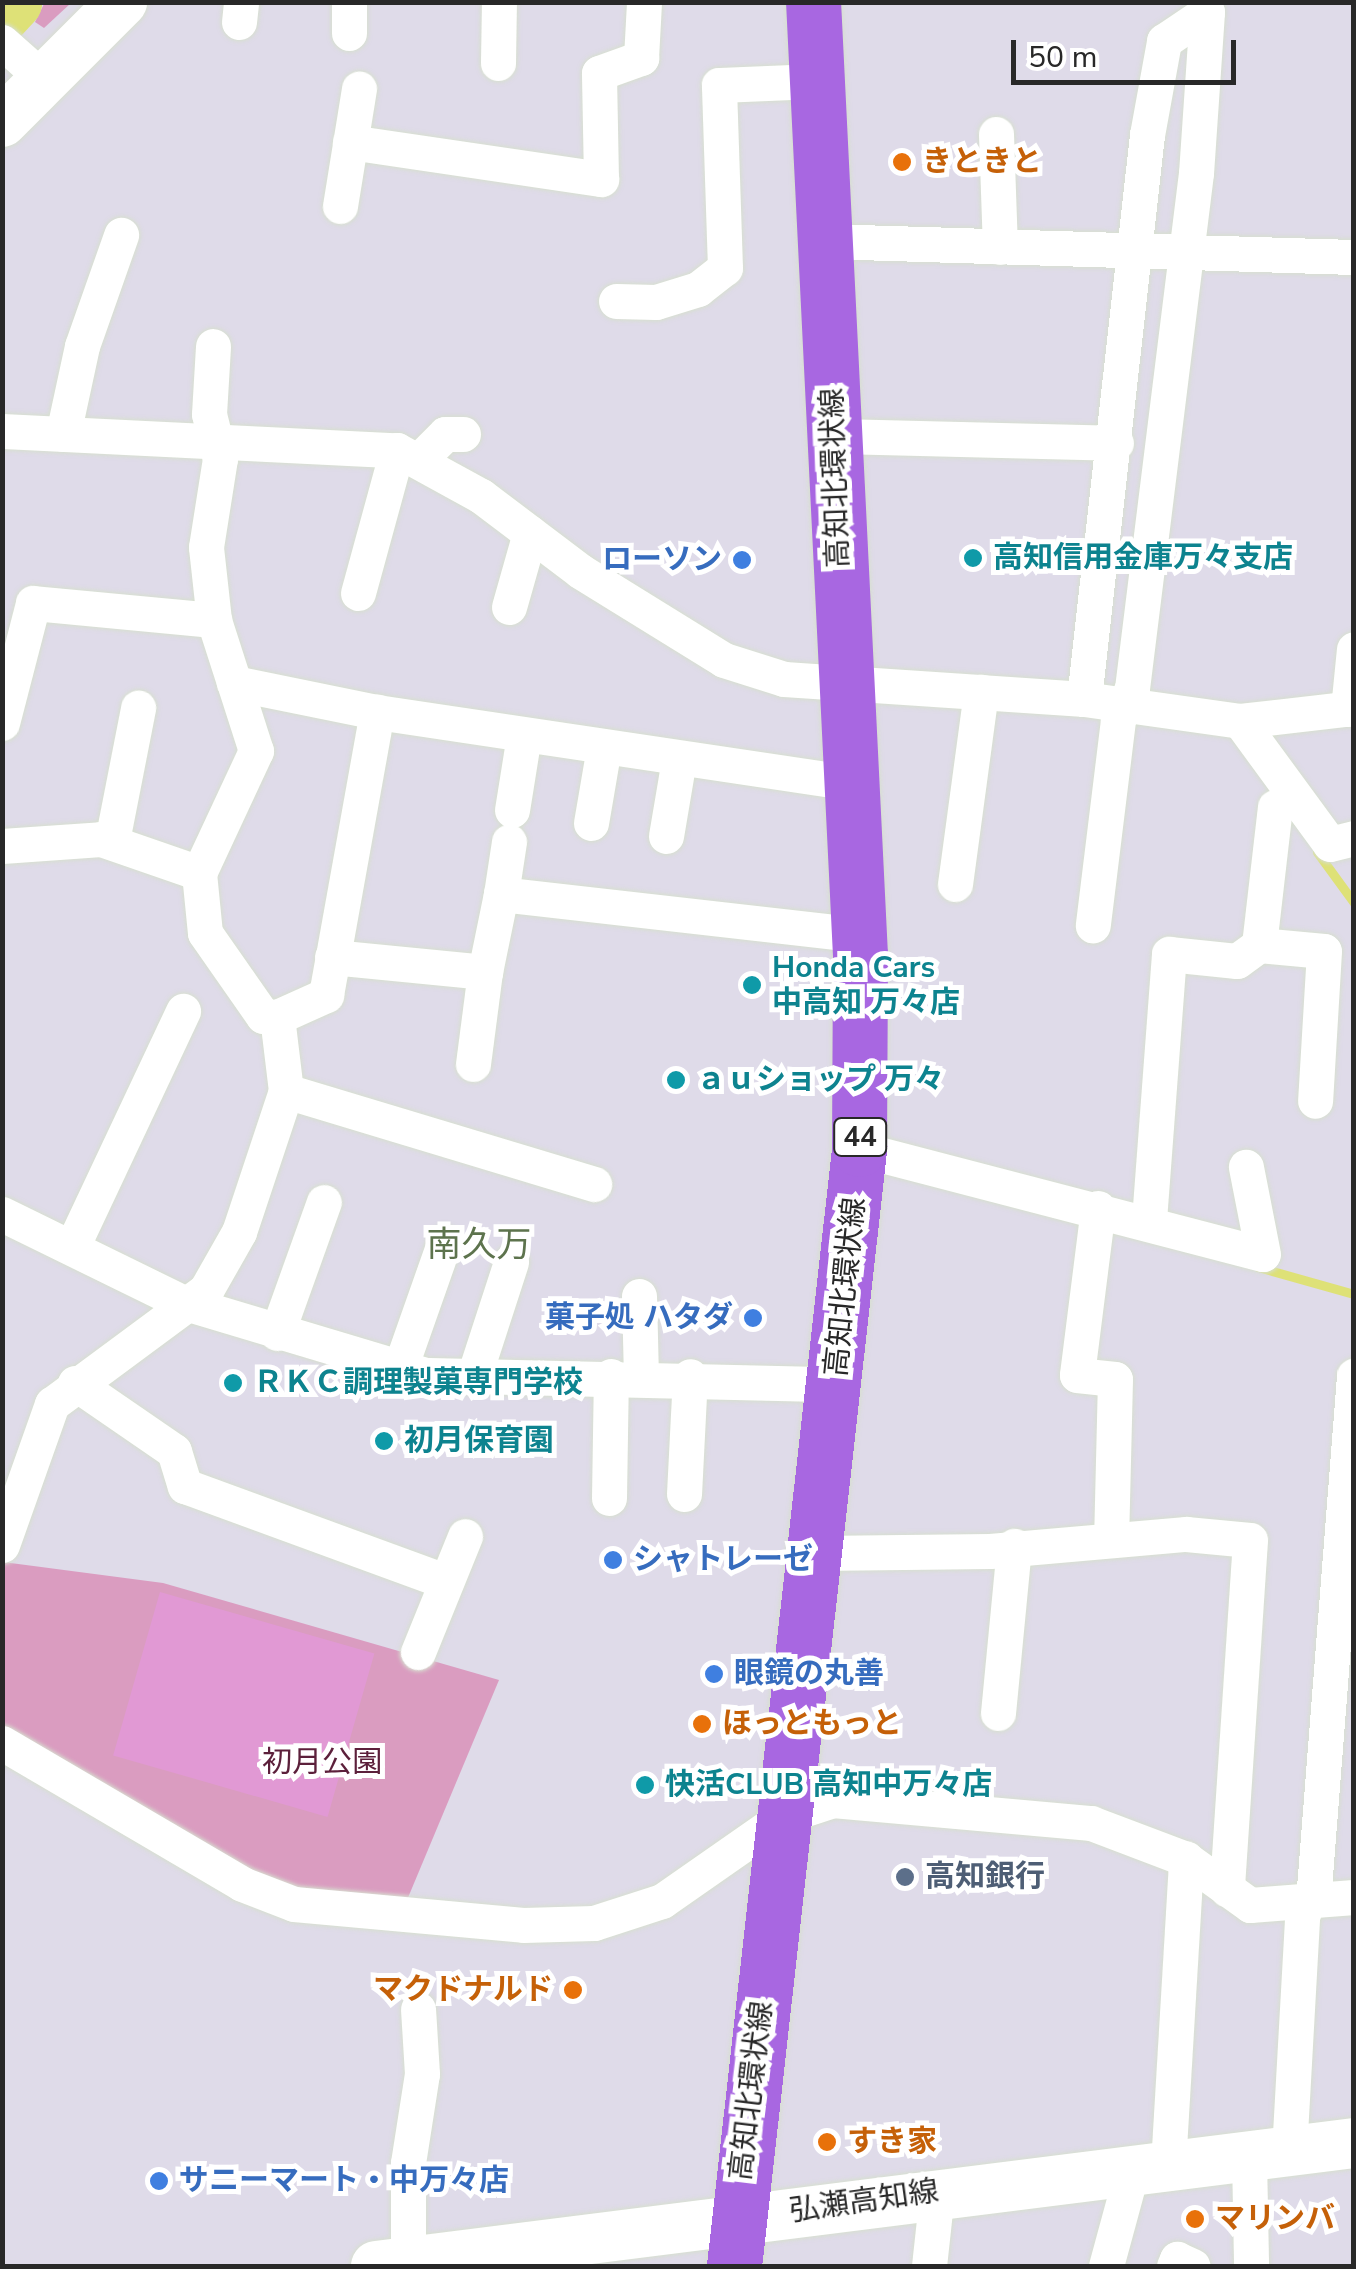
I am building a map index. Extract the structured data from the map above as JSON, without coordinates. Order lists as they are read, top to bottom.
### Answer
{
  "streets": {
    "main road": ["高知北環状線", "44", "弘瀬高知線"]
  },
  "crossings": [
    ["高知北環状線", "弘瀬高知線"]
  ],
  "districts": ["南久万"],
  "parks": ["初月公園"],
  "places": [
    "きときと",
    "高知信用金庫万々支店",
    "ローソン",
    "Honda Cars 中高知 万々店",
    "ａｕショップ 万々",
    "菓子処 ハタダ",
    "ＲＫＣ調理製菓専門学校",
    "初月保育園",
    "シャトレーゼ",
    "眼鏡の丸善",
    "ほっともっと",
    "快活CLUB 高知中万々店",
    "高知銀行",
    "マクドナルド",
    "すき家",
    "サニーマート・中万々店",
    "マリンバ"
  ],
  "scale_bar": "50 m"
}
